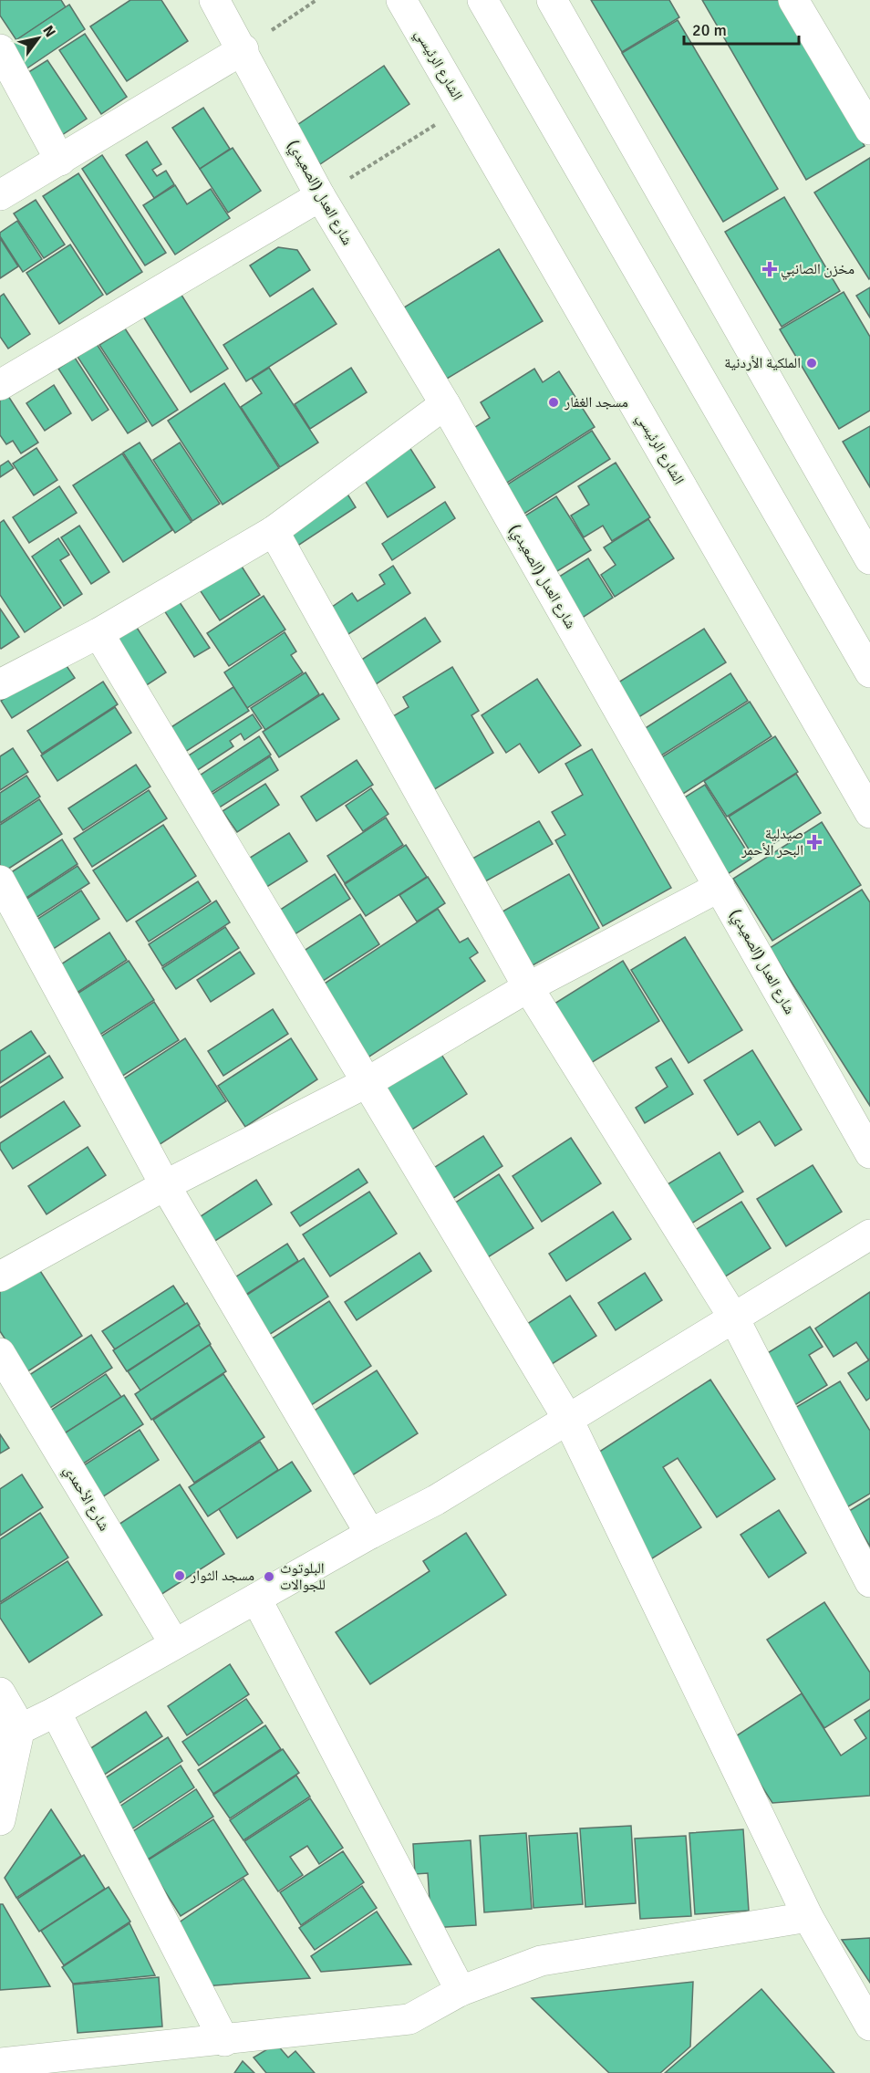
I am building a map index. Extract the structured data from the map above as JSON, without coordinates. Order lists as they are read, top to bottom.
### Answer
{
  "streets": {
    "street": ["الشارع الرئيسي", "شارع العدل (الصعيدي)", "شارع الأحمدي"]
  },
  "places": {
    "health": ["مخزن الصانبي", "صيدلية البحر الأحمر"],
    "other": [
      "الملكية الأردنية",
      "مسجد الغفار",
      "مسجد الثوار",
      "البلوتوث للجوالات"
    ]
  },
  "scale_bar": "20 m",
  "north": "top right"
}
